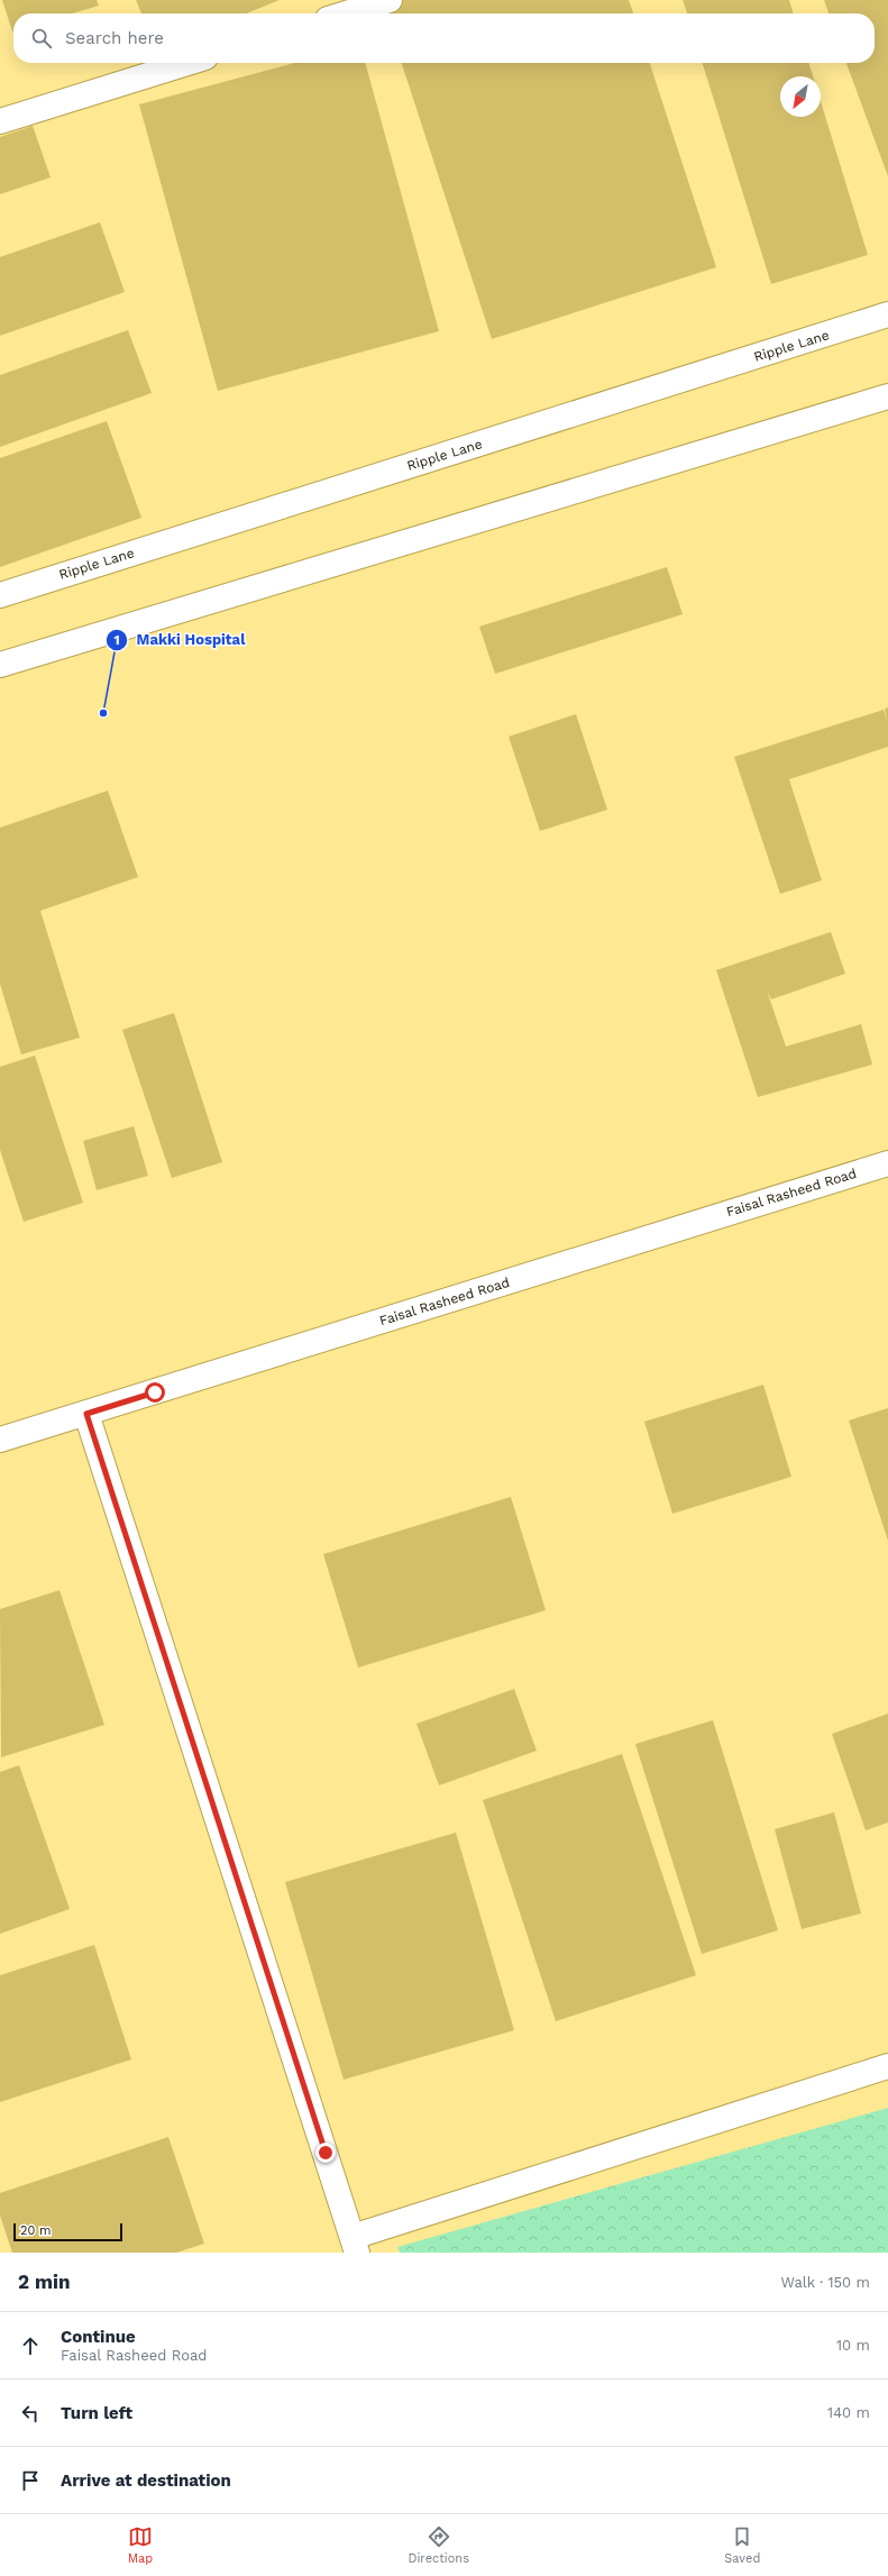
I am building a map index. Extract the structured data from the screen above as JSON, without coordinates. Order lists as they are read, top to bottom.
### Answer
{
  "streets": {
    "street": ["Ripple Lane", "Faisal Rasheed Road"]
  },
  "places": ["Makki Hospital"],
  "scale_bar": "20 m",
  "north": "bottom left",
  "page": {
    "search": "Search here",
    "scale": "20 m",
    "heading": ["2 min", "Walk · 150 m"],
    "list": [
      ["Continue", "Faisal Rasheed Road", "10 m"],
      ["Turn left", "140 m"],
      "Arrive at destination"
    ],
    "nav": ["Map", "Directions", "Saved"]
  }
}
